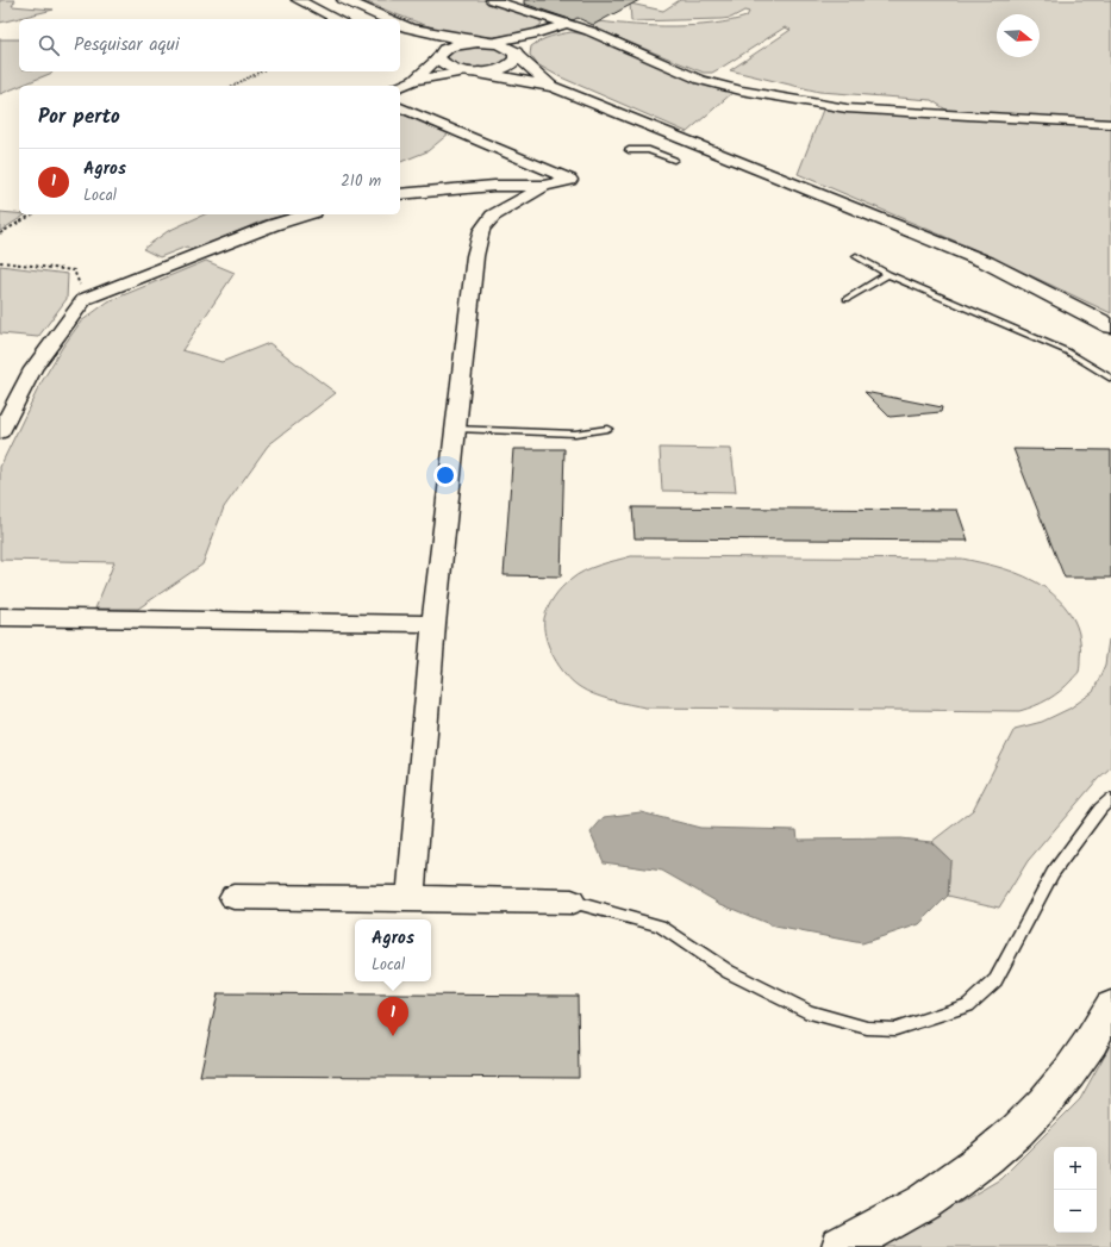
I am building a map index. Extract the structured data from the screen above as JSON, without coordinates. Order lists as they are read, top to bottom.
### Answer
{
  "north": "right",
  "page": {
    "search": "Pesquisar aqui",
    "heading": "Por perto",
    "list": [
      {
        "mark": "1",
        "name": "Agros",
        "note": "Local",
        "value": "210 m"
      }
    ],
    "popup": ["Agros", "Local"],
    "pins": "1",
    "map_buttons": ["+", "−"]
  }
}
